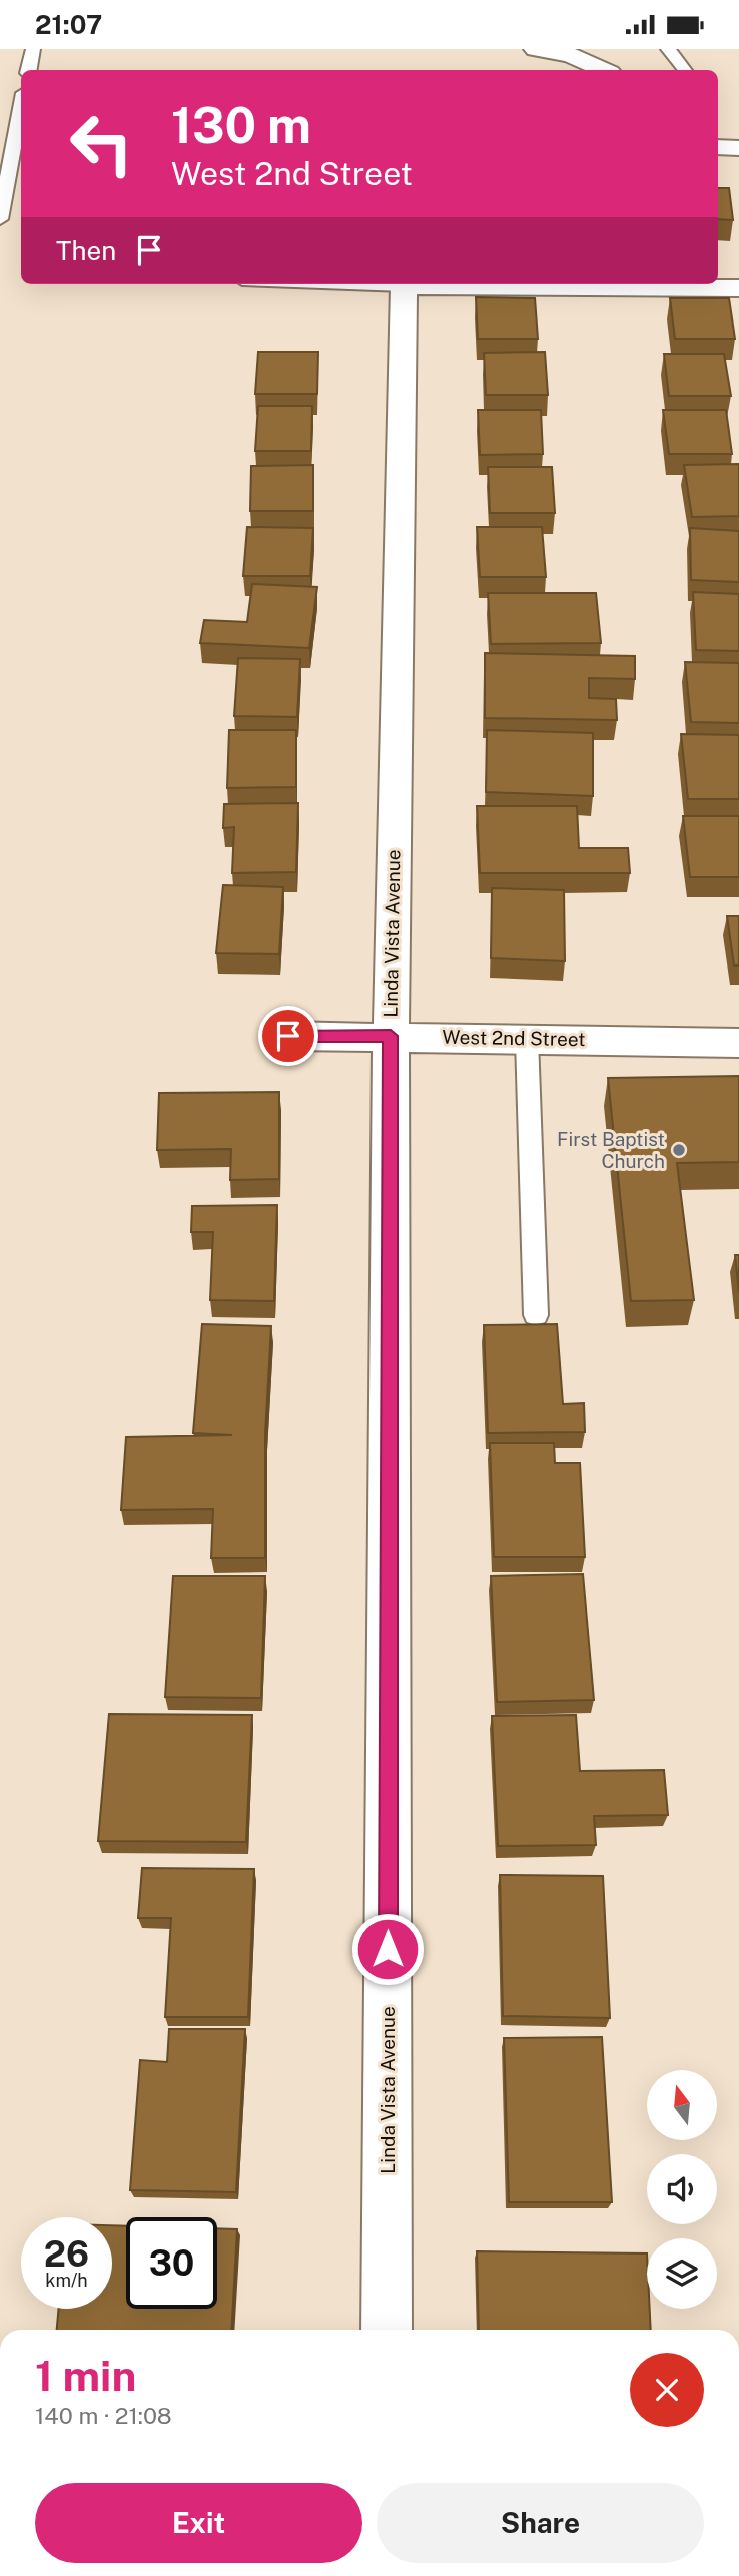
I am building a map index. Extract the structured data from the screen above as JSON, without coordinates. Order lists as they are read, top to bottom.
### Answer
{
  "streets": {
    "street": ["Linda Vista Avenue", "West 2nd Street"]
  },
  "crossings": [
    ["Linda Vista Avenue", "West 2nd Street"]
  ],
  "places": ["First Baptist Church"],
  "north": "top",
  "page": {
    "status": "21:07",
    "turn": ["130 m", "West 2nd Street"],
    "then": "Then",
    "speed": "26 km/h",
    "limit": "30",
    "heading": ["1 min", "140 m · 21:08"],
    "buttons": ["Exit", "Share"]
  }
}
